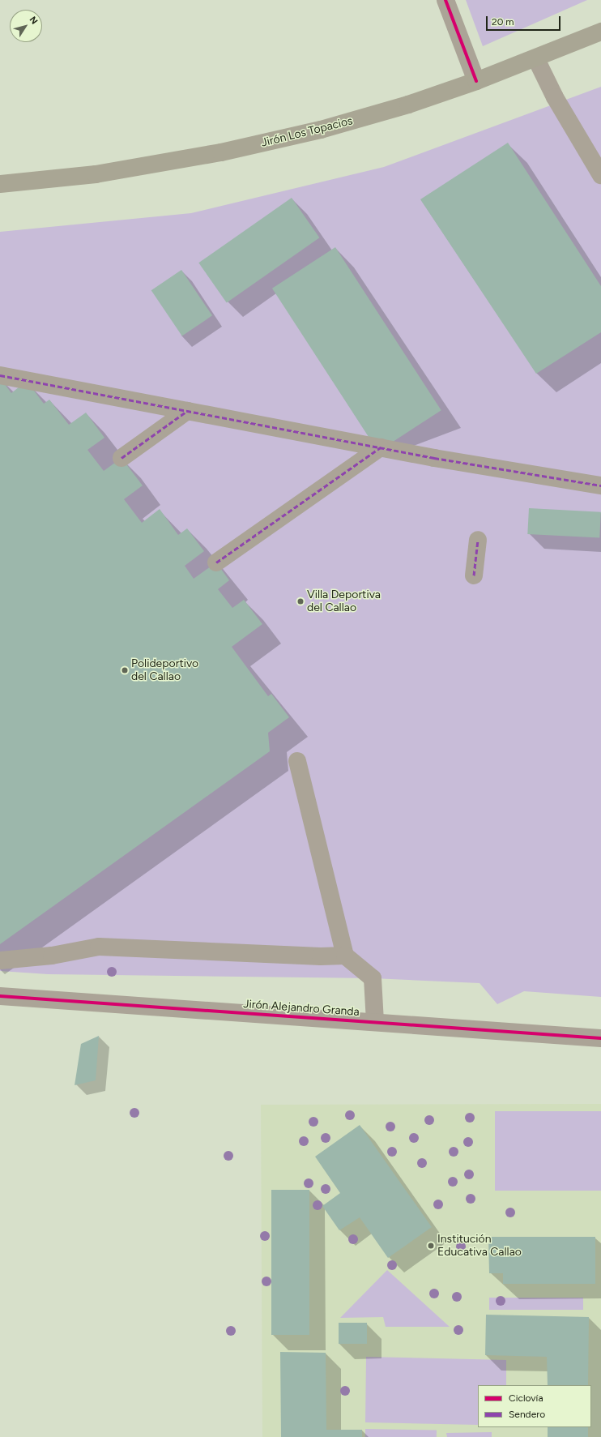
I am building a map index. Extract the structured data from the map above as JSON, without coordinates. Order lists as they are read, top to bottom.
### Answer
{
  "streets": {
    "main road": ["Jirón Los Topacios"],
    "street": ["Jirón Alejandro Granda"]
  },
  "places": ["Villa Deportiva del Callao", "Polideportivo del Callao", "Institución Educativa Callao"],
  "legend": ["Ciclovía", "Sendero"],
  "scale_bar": "20 m",
  "north": "top right"
}
